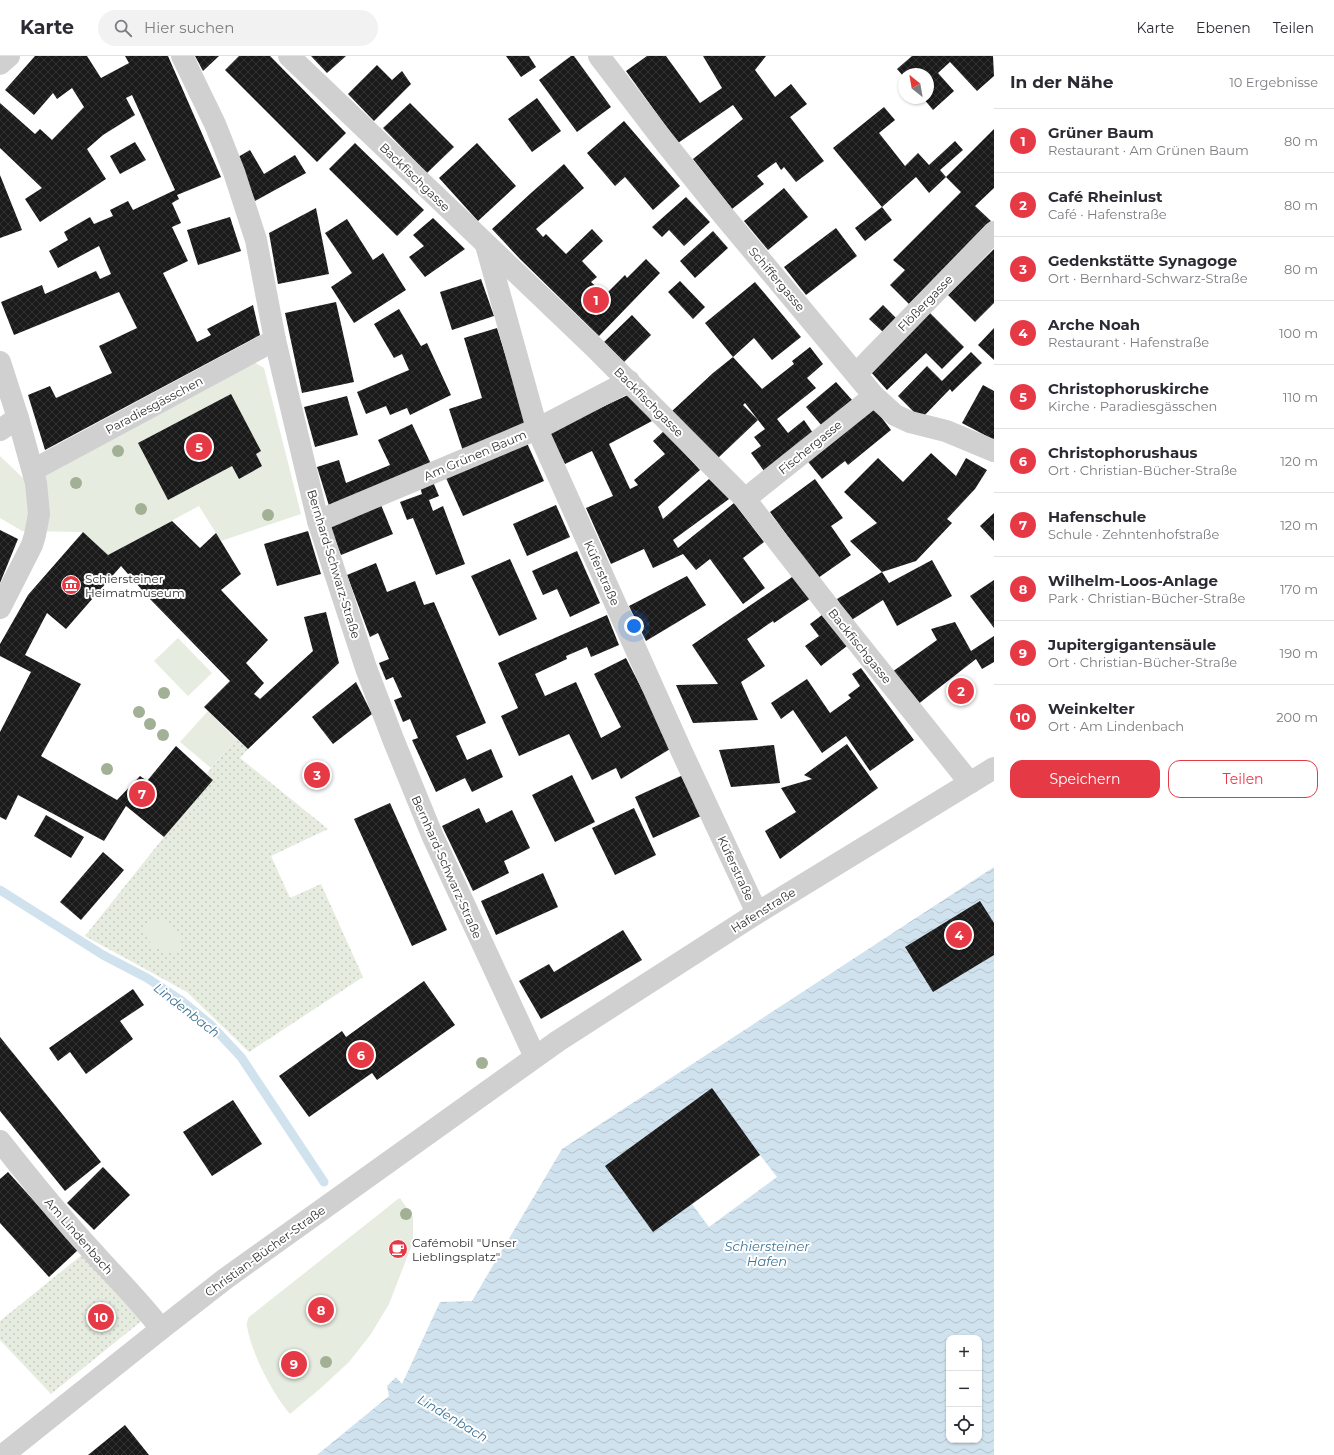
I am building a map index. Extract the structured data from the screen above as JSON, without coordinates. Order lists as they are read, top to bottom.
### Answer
{
  "streets": {
    "street": [
      "Backfischgasse",
      "Schiffergasse",
      "Flößergasse",
      "Paradiesgässchen",
      "Fischergasse",
      "Am Grünen Baum",
      "Bernhard-Schwarz-Straße",
      "Küferstraße",
      "Hafenstraße",
      "Am Lindenbach",
      "Christian-Bücher-Straße"
    ]
  },
  "crossings": [
    ["Backfischgasse", "Fischergasse"],
    ["Backfischgasse", "Am Grünen Baum"],
    ["Backfischgasse", "Küferstraße"],
    ["Backfischgasse", "Hafenstraße"],
    ["Schiffergasse", "Flößergasse"],
    ["Schiffergasse", "Fischergasse"],
    ["Paradiesgässchen", "Bernhard-Schwarz-Straße"],
    ["Am Grünen Baum", "Bernhard-Schwarz-Straße"],
    ["Am Grünen Baum", "Küferstraße"],
    ["Bernhard-Schwarz-Straße", "Hafenstraße"],
    ["Bernhard-Schwarz-Straße", "Christian-Bücher-Straße"],
    ["Küferstraße", "Hafenstraße"],
    ["Hafenstraße", "Christian-Bücher-Straße"],
    ["Am Lindenbach", "Christian-Bücher-Straße"]
  ],
  "water": ["Lindenbach", "Schiersteiner Hafen"],
  "places": {
    "museum": ["Schiersteiner Heimatmuseum"],
    "cafe": ["Cafémobil \"Unser Lieblingsplatz\""]
  },
  "north": "top left",
  "page": {
    "header": "Karte",
    "search": "Hier suchen",
    "nav": ["Karte", "Ebenen", "Teilen"],
    "heading": ["In der Nähe", "10 Ergebnisse"],
    "list": [
      {
        "mark": "1",
        "name": "Grüner Baum",
        "note": "Restaurant · Am Grünen Baum",
        "value": "80 m"
      },
      {
        "mark": "2",
        "name": "Café Rheinlust",
        "note": "Café · Hafenstraße",
        "value": "80 m"
      },
      {
        "mark": "3",
        "name": "Gedenkstätte Synagoge",
        "note": "Ort · Bernhard-Schwarz-Straße",
        "value": "80 m"
      },
      {
        "mark": "4",
        "name": "Arche Noah",
        "note": "Restaurant · Hafenstraße",
        "value": "100 m"
      },
      {
        "mark": "5",
        "name": "Christophoruskirche",
        "note": "Kirche · Paradiesgässchen",
        "value": "110 m"
      },
      {
        "mark": "6",
        "name": "Christophorushaus",
        "note": "Ort · Christian-Bücher-Straße",
        "value": "120 m"
      },
      {
        "mark": "7",
        "name": "Hafenschule",
        "note": "Schule · Zehntenhofstraße",
        "value": "120 m"
      },
      {
        "mark": "8",
        "name": "Wilhelm-Loos-Anlage",
        "note": "Park · Christian-Bücher-Straße",
        "value": "170 m"
      },
      {
        "mark": "9",
        "name": "Jupitergigantensäule",
        "note": "Ort · Christian-Bücher-Straße",
        "value": "190 m"
      },
      {
        "mark": "10",
        "name": "Weinkelter",
        "note": "Ort · Am Lindenbach",
        "value": "200 m"
      }
    ],
    "pins": [
      "1",
      "5",
      "2",
      "3",
      "7",
      "4",
      "6",
      "8",
      "10",
      "9"
    ],
    "buttons": ["Speichern", "Teilen"],
    "map_buttons": ["+", "−"]
  }
}
